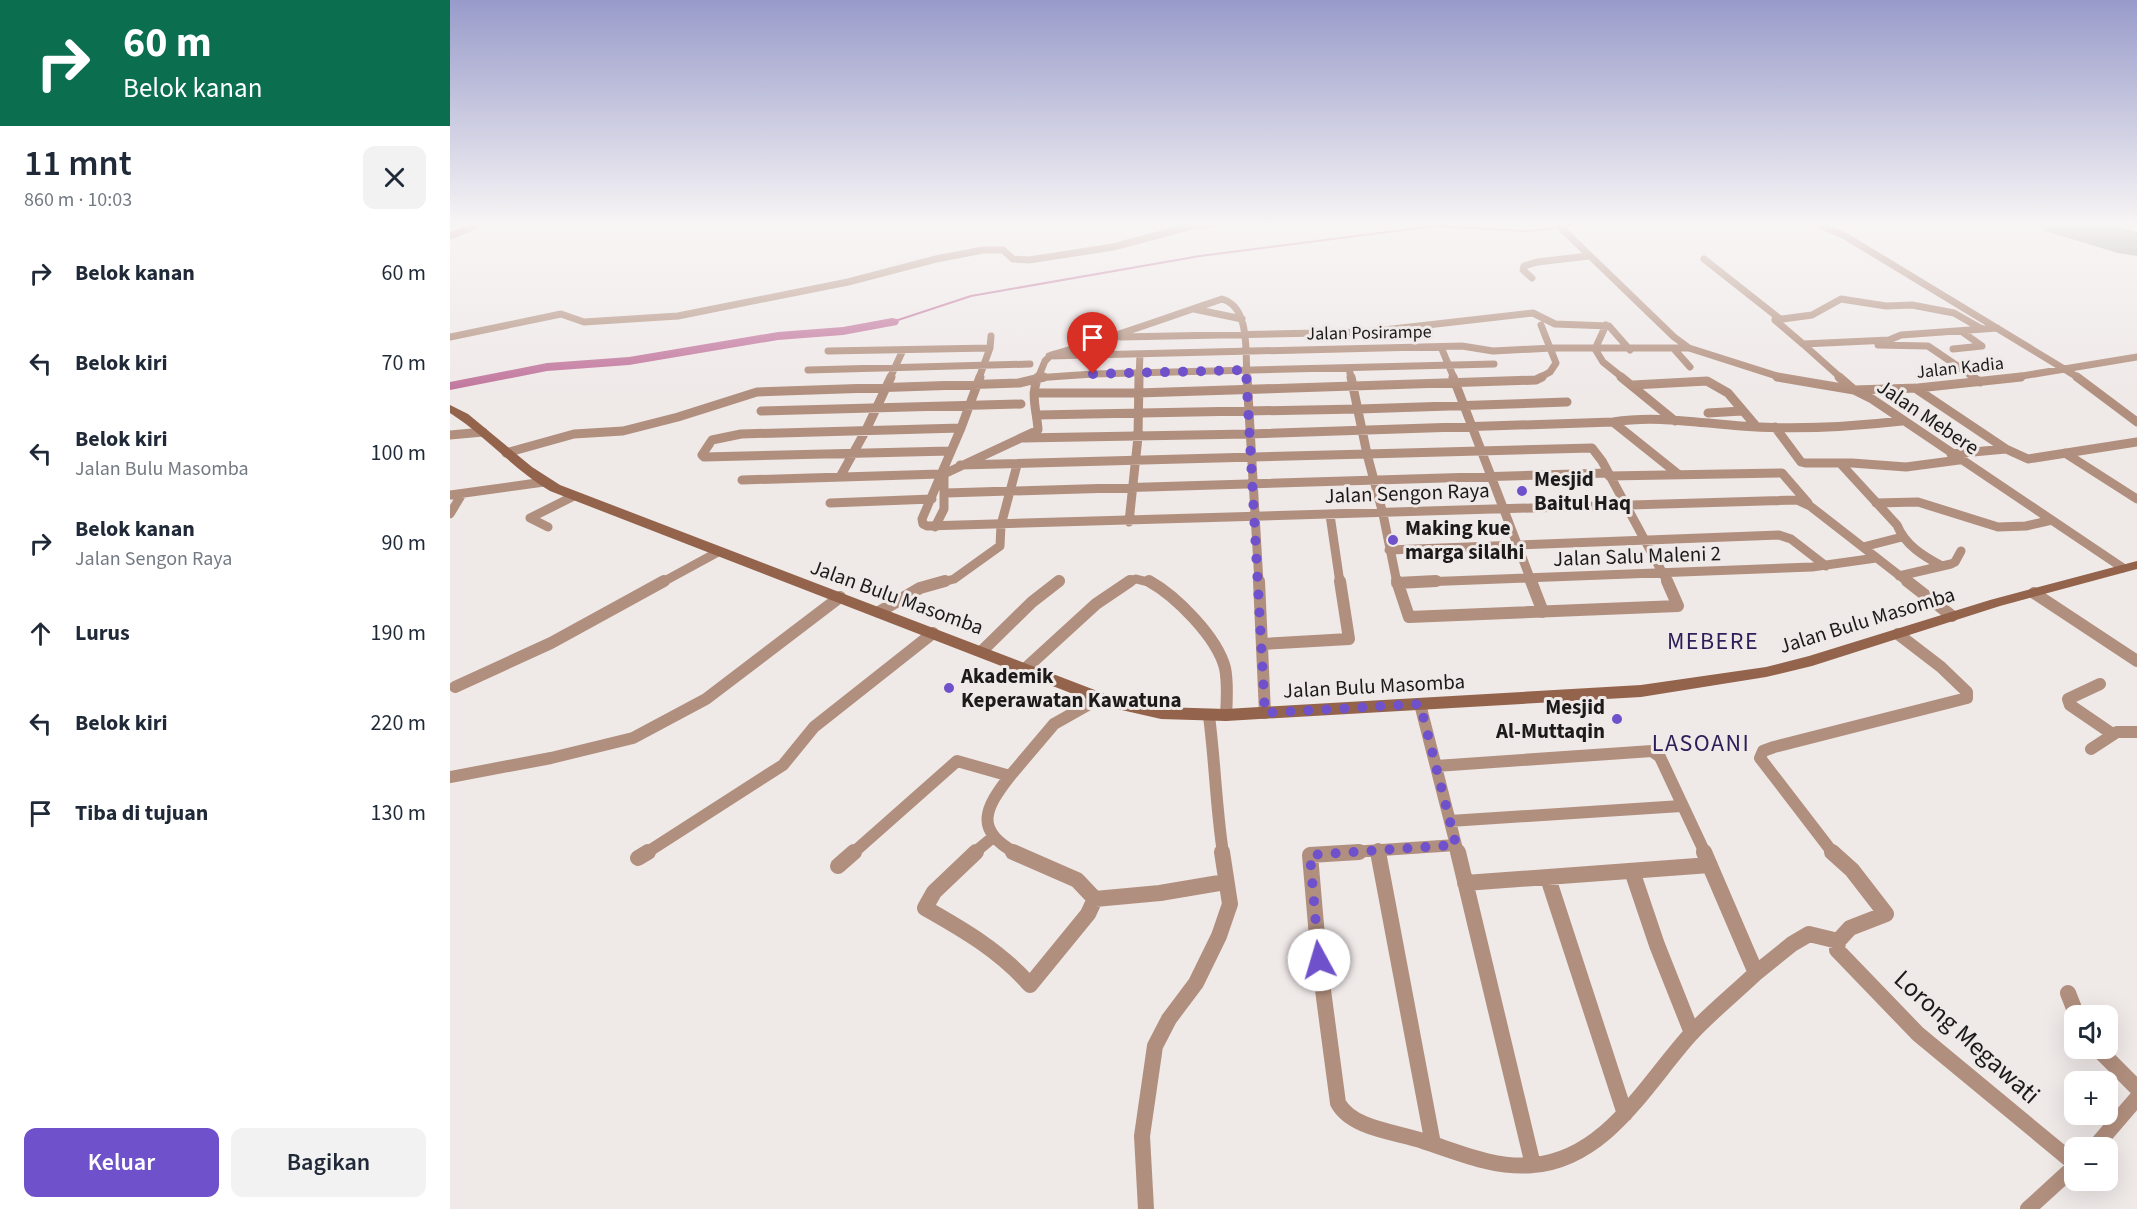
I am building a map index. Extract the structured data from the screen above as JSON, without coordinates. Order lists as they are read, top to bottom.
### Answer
{
  "streets": {
    "street": [
      "Jalan Posirampe",
      "Jalan Kadia",
      "Jalan Mebere",
      "Jalan Sengon Raya",
      "Jalan Salu Maleni 2",
      "Jalan Bulu Masomba",
      "Lorong Megawati"
    ]
  },
  "crossings": [
    ["Jalan Posirampe", "Jalan Mebere"],
    ["Jalan Kadia", "Jalan Mebere"],
    ["Jalan Mebere", "Jalan Bulu Masomba"],
    ["Jalan Sengon Raya", "Jalan Salu Maleni 2"],
    ["Jalan Sengon Raya", "Jalan Bulu Masomba"]
  ],
  "districts": ["MEBERE", "LASOANI"],
  "places": [
    "Mesjid Baitul Haq",
    "Making kue marga silalhi",
    "Akademik Keperawatan Kawatuna",
    "Mesjid Al-Muttaqin"
  ],
  "page": {
    "turn": ["60 m", "Belok kanan"],
    "heading": ["11 mnt", "860 m · 10:03"],
    "list": [
      {
        "name": "Belok kanan",
        "value": "60 m"
      },
      {
        "name": "Belok kiri",
        "value": "70 m"
      },
      {
        "name": "Belok kiri",
        "note": "Jalan Bulu Masomba",
        "value": "100 m"
      },
      {
        "name": "Belok kanan",
        "note": "Jalan Sengon Raya",
        "value": "90 m"
      },
      {
        "name": "Lurus",
        "value": "190 m"
      },
      {
        "name": "Belok kiri",
        "value": "220 m"
      },
      {
        "name": "Tiba di tujuan",
        "value": "130 m"
      }
    ],
    "map_buttons": ["+", "−"],
    "buttons": ["Keluar", "Bagikan"]
  }
}
